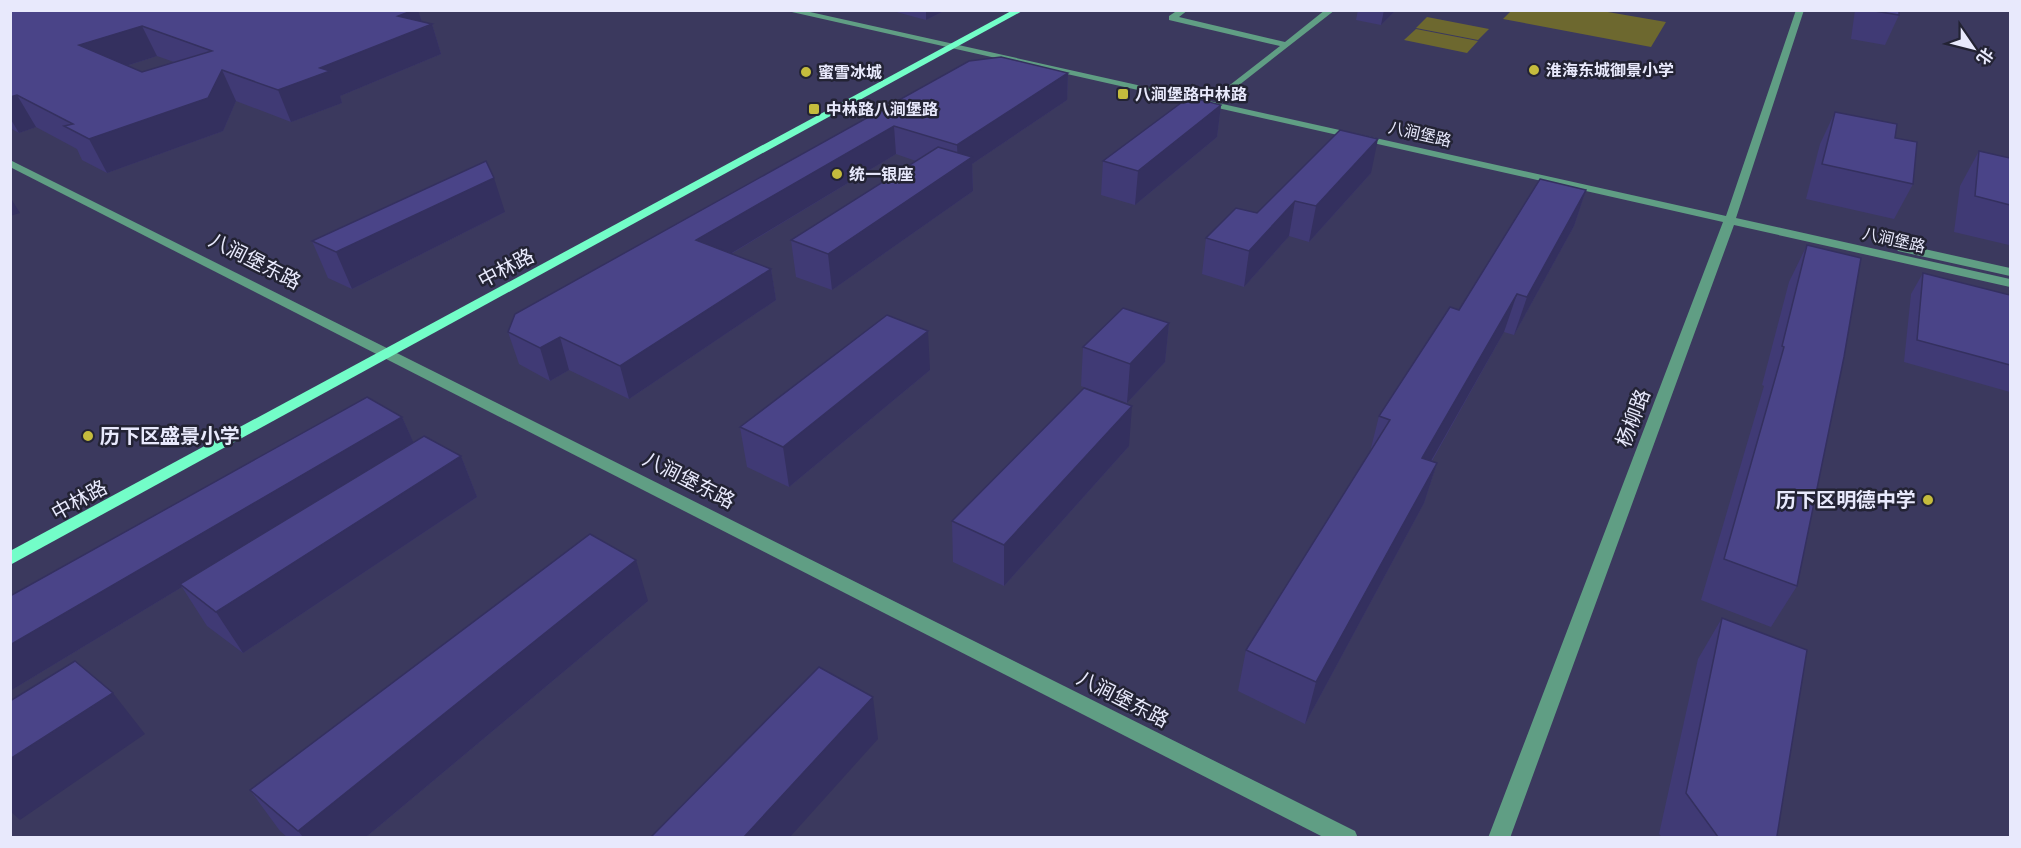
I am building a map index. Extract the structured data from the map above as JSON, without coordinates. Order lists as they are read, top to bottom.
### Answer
{
  "streets": {
    "main road": ["中林路"],
    "street": ["八涧堡路", "八涧堡东路", "杨柳路"]
  },
  "crossings": [
    ["八涧堡路", "中林路"],
    ["八涧堡路", "杨柳路"],
    ["八涧堡东路", "中林路"]
  ],
  "places": {
    "other": [
      "淮海东城御景小学",
      "蜜雪冰城",
      "统一银座",
      "历下区盛景小学",
      "历下区明德中学"
    ],
    "transit": ["八涧堡路中林路", "中林路八涧堡路"]
  },
  "north": "bottom right"
}
